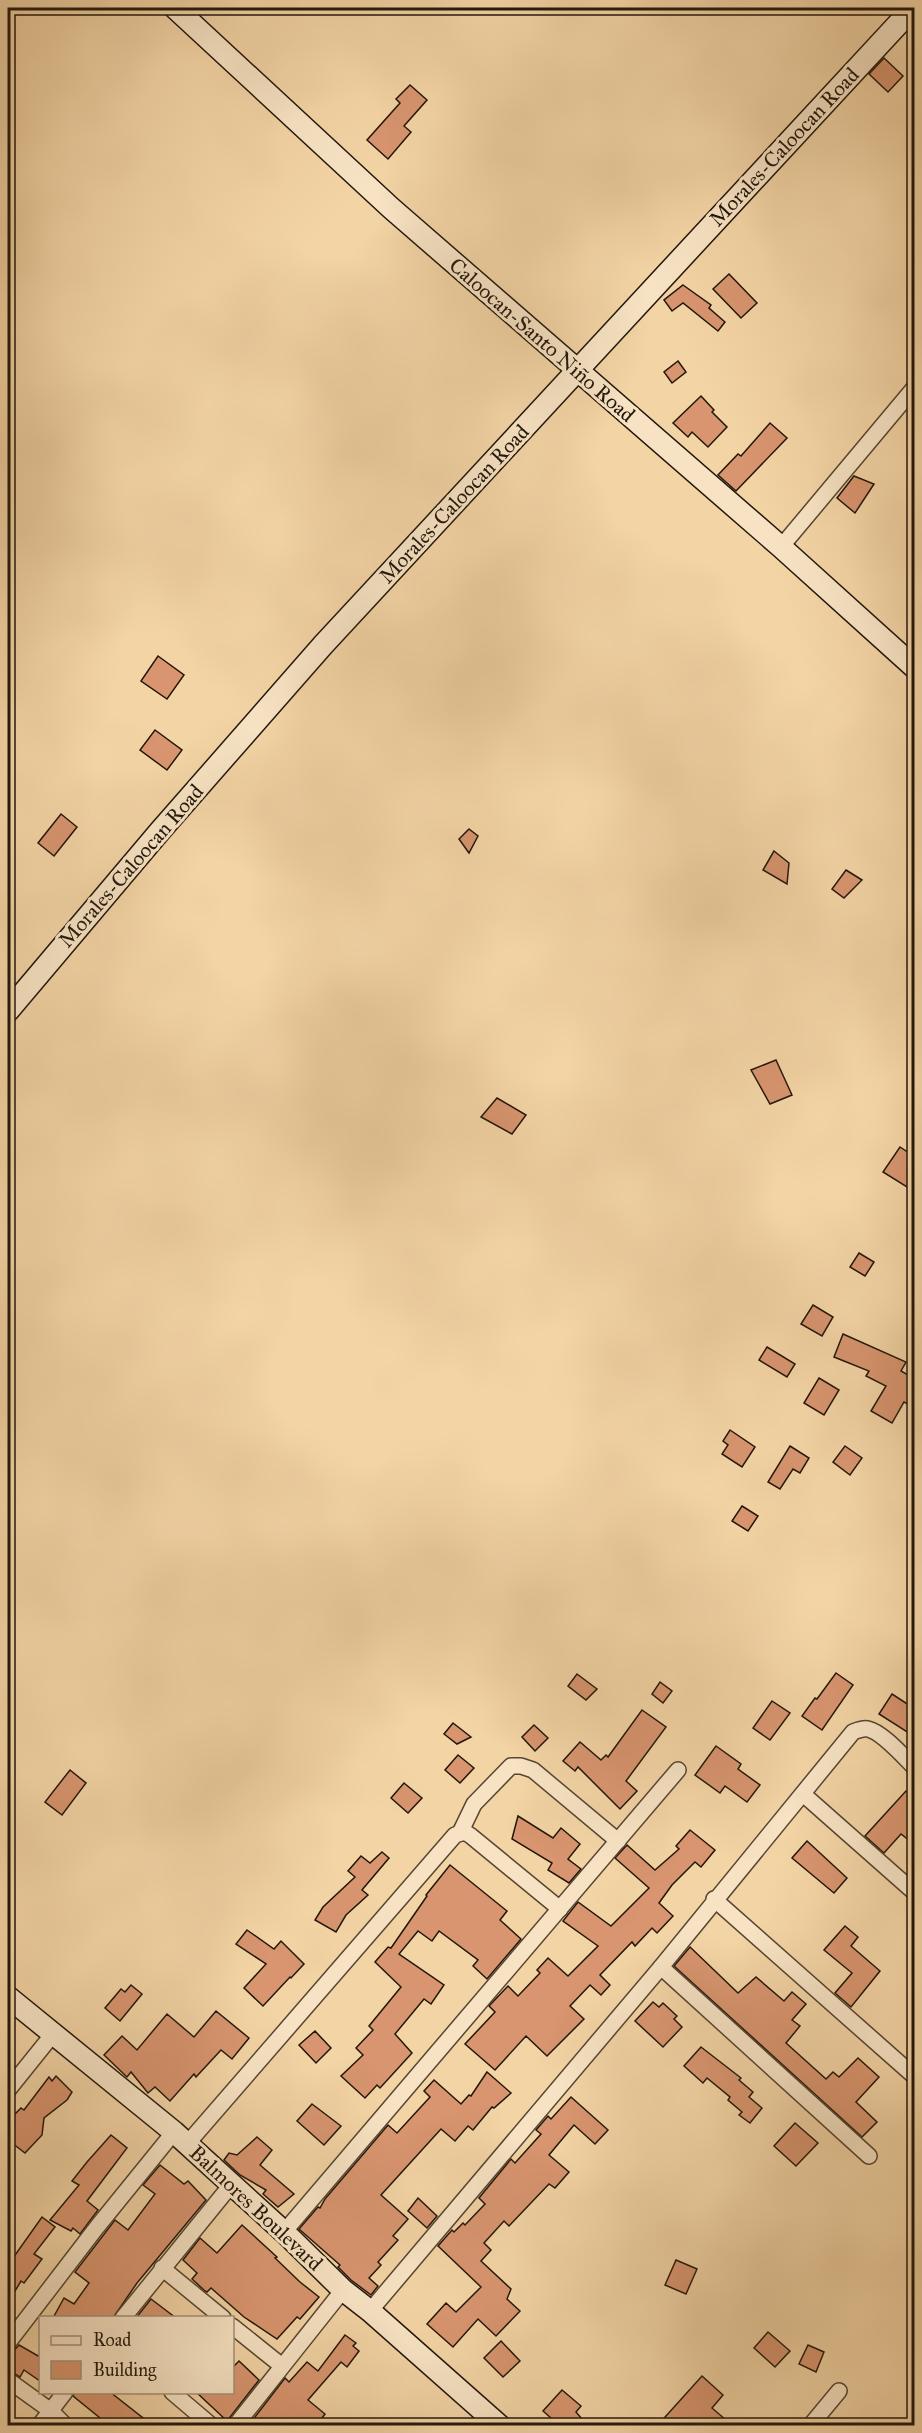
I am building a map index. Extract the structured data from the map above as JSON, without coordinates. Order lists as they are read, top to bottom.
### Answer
{
  "streets": {
    "street": ["Morales-Caloocan Road", "Caloocan-Santo Niño Road", "Balmores Boulevard"]
  },
  "crossings": [
    ["Morales-Caloocan Road", "Caloocan-Santo Niño Road"]
  ],
  "legend": ["Road", "Building"]
}
